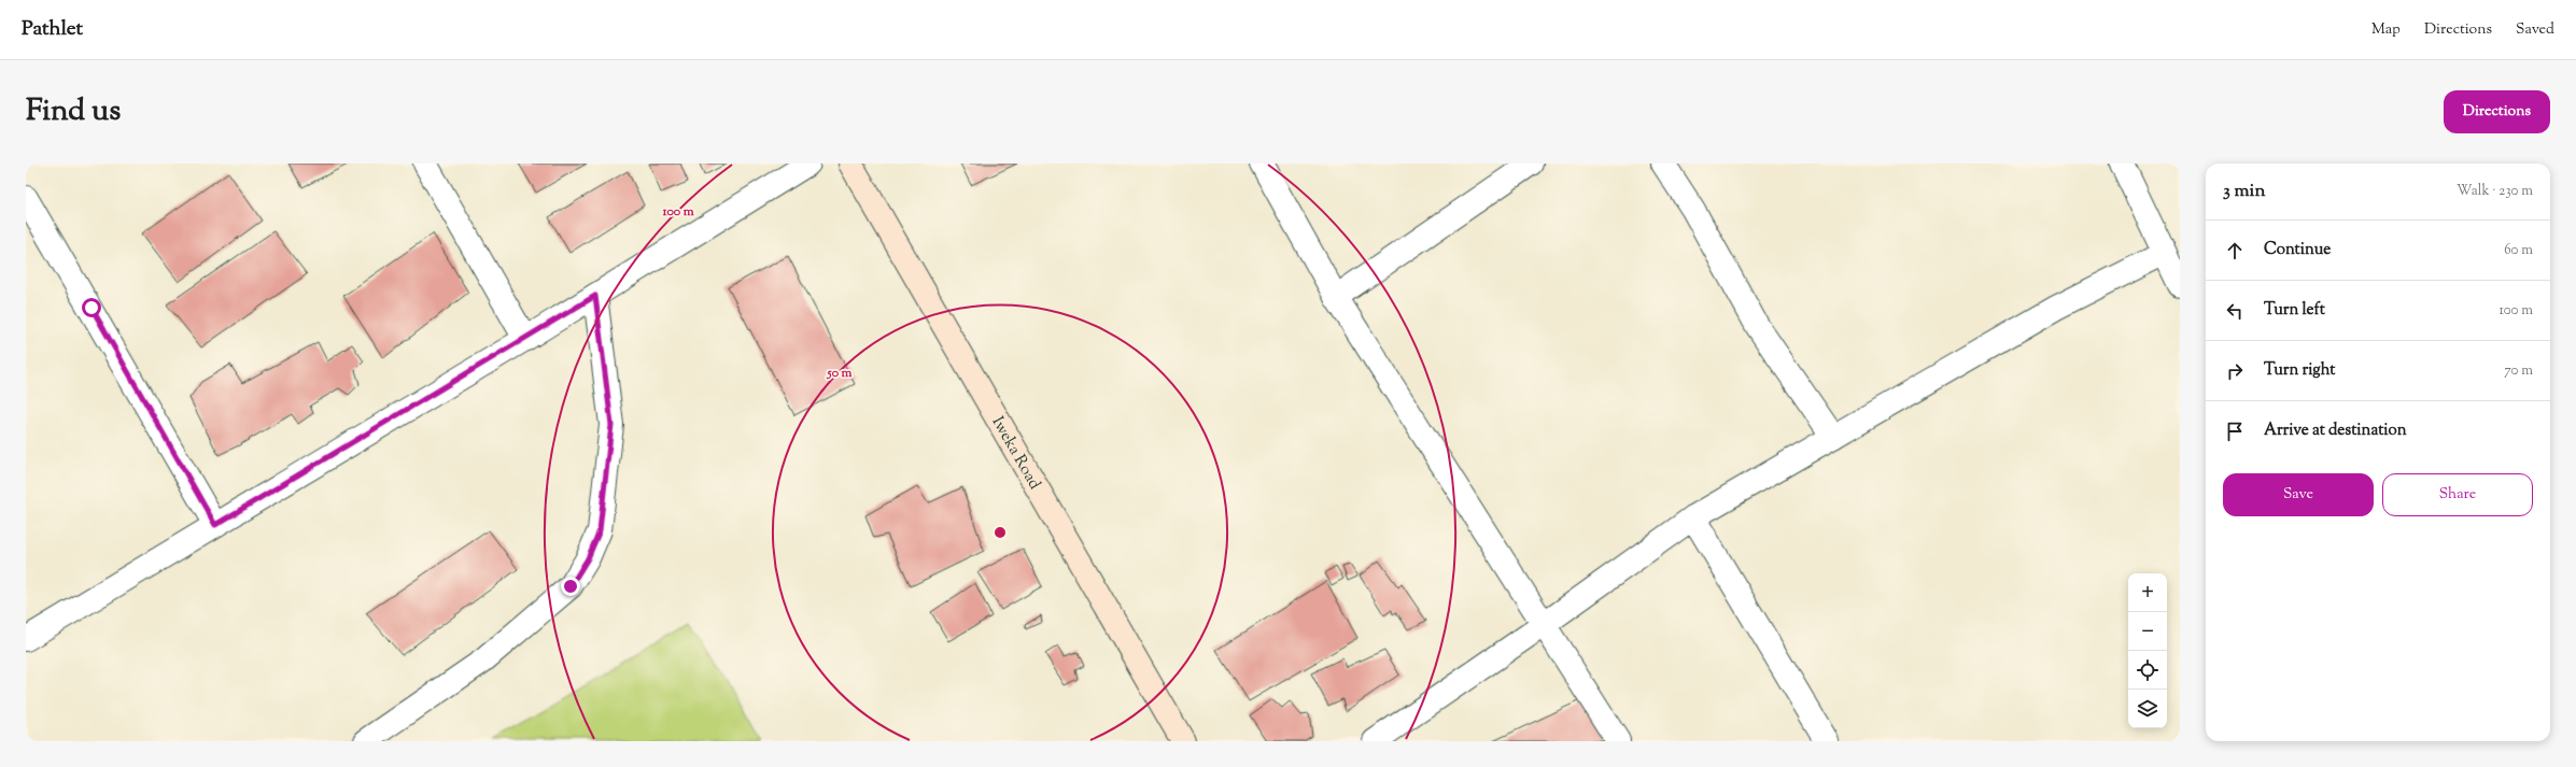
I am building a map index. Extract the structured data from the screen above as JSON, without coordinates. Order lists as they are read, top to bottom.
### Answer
{
  "streets": {
    "main road": ["Iweka Road"]
  },
  "page": {
    "header": "Pathlet",
    "nav": ["Map", "Directions", "Saved"],
    "title": "Find us",
    "buttons": [
      "Directions",
      ["Save", "Share"]
    ],
    "heading": ["3 min", "Walk · 230 m"],
    "list": [
      ["Continue", "60 m"],
      ["Turn left", "100 m"],
      ["Turn right", "70 m"],
      "Arrive at destination"
    ],
    "map_buttons": ["+", "−"]
  },
  "rings": ["100 m", "50 m"]
}
